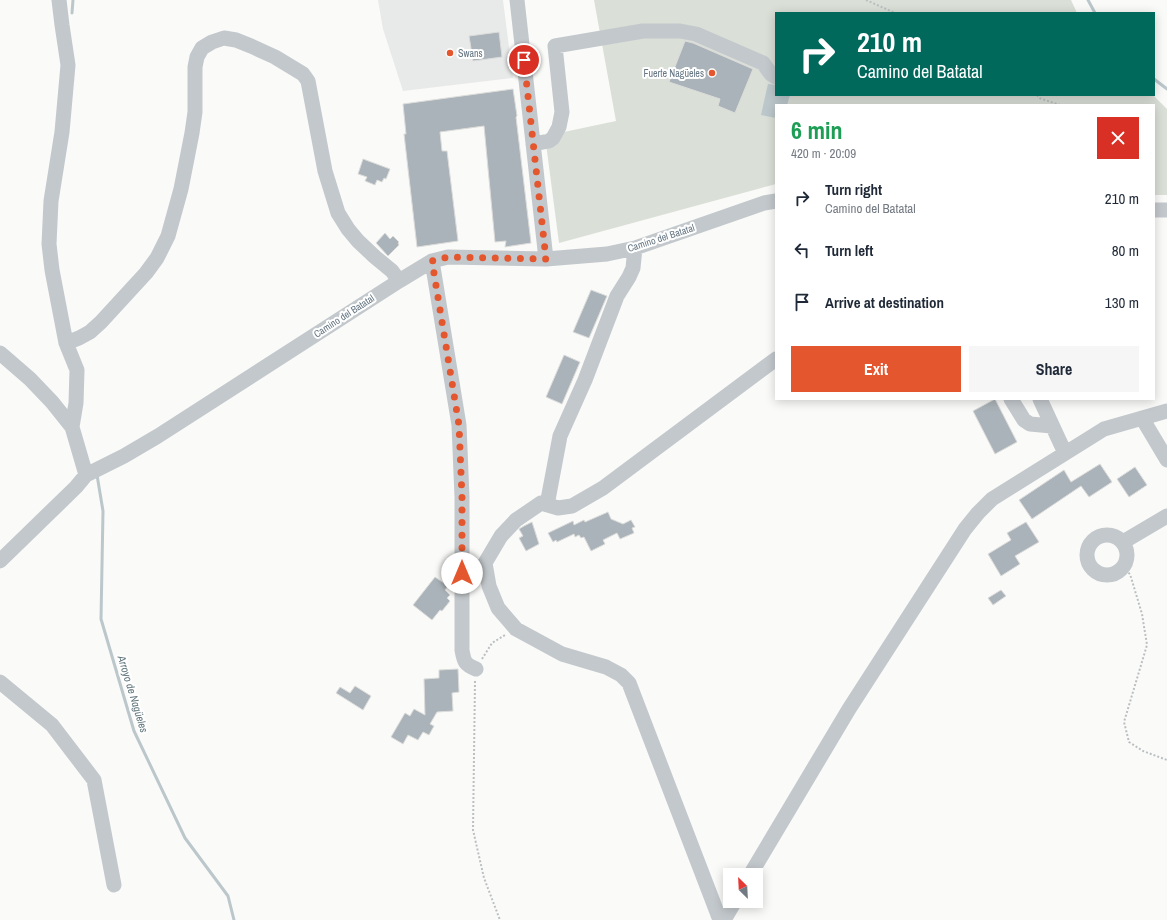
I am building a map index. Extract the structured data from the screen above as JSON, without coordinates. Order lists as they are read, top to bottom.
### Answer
{
  "streets": {
    "street": ["Camino del Batatal"]
  },
  "water": ["Arroyo de Nagüeles"],
  "places": ["Swans", "Fuerte Nagüeles"],
  "north": "top left",
  "page": {
    "turn": ["210 m", "Camino del Batatal"],
    "heading": ["6 min", "420 m · 20:09"],
    "list": [
      {
        "name": "Turn right",
        "note": "Camino del Batatal",
        "value": "210 m"
      },
      {
        "name": "Turn left",
        "value": "80 m"
      },
      {
        "name": "Arrive at destination",
        "value": "130 m"
      }
    ],
    "buttons": ["Exit", "Share"]
  }
}
